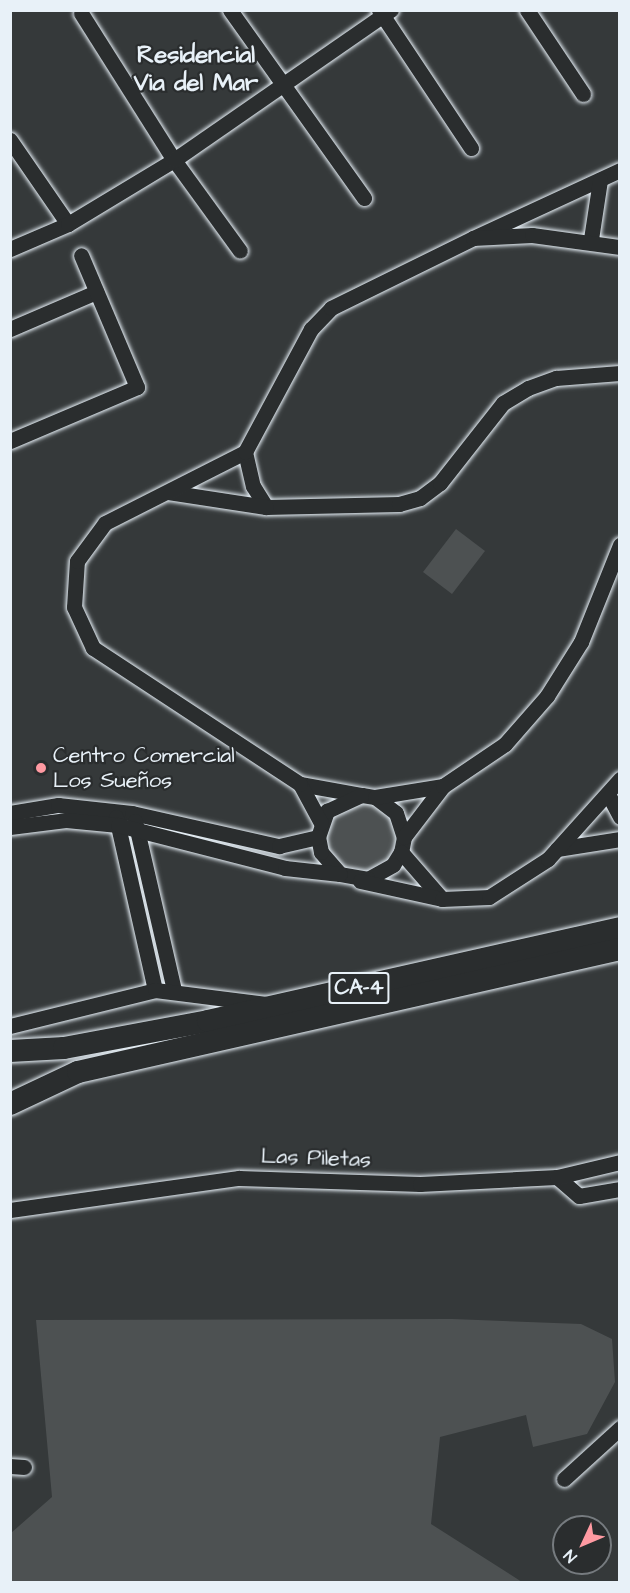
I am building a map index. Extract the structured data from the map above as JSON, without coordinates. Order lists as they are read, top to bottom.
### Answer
{
  "streets": {
    "highway": ["CA-4"],
    "street": ["Las Piletas"]
  },
  "districts": ["Residencial Via del Mar"],
  "places": ["Centro Comercial Los Sueños"],
  "north": "bottom left"
}
